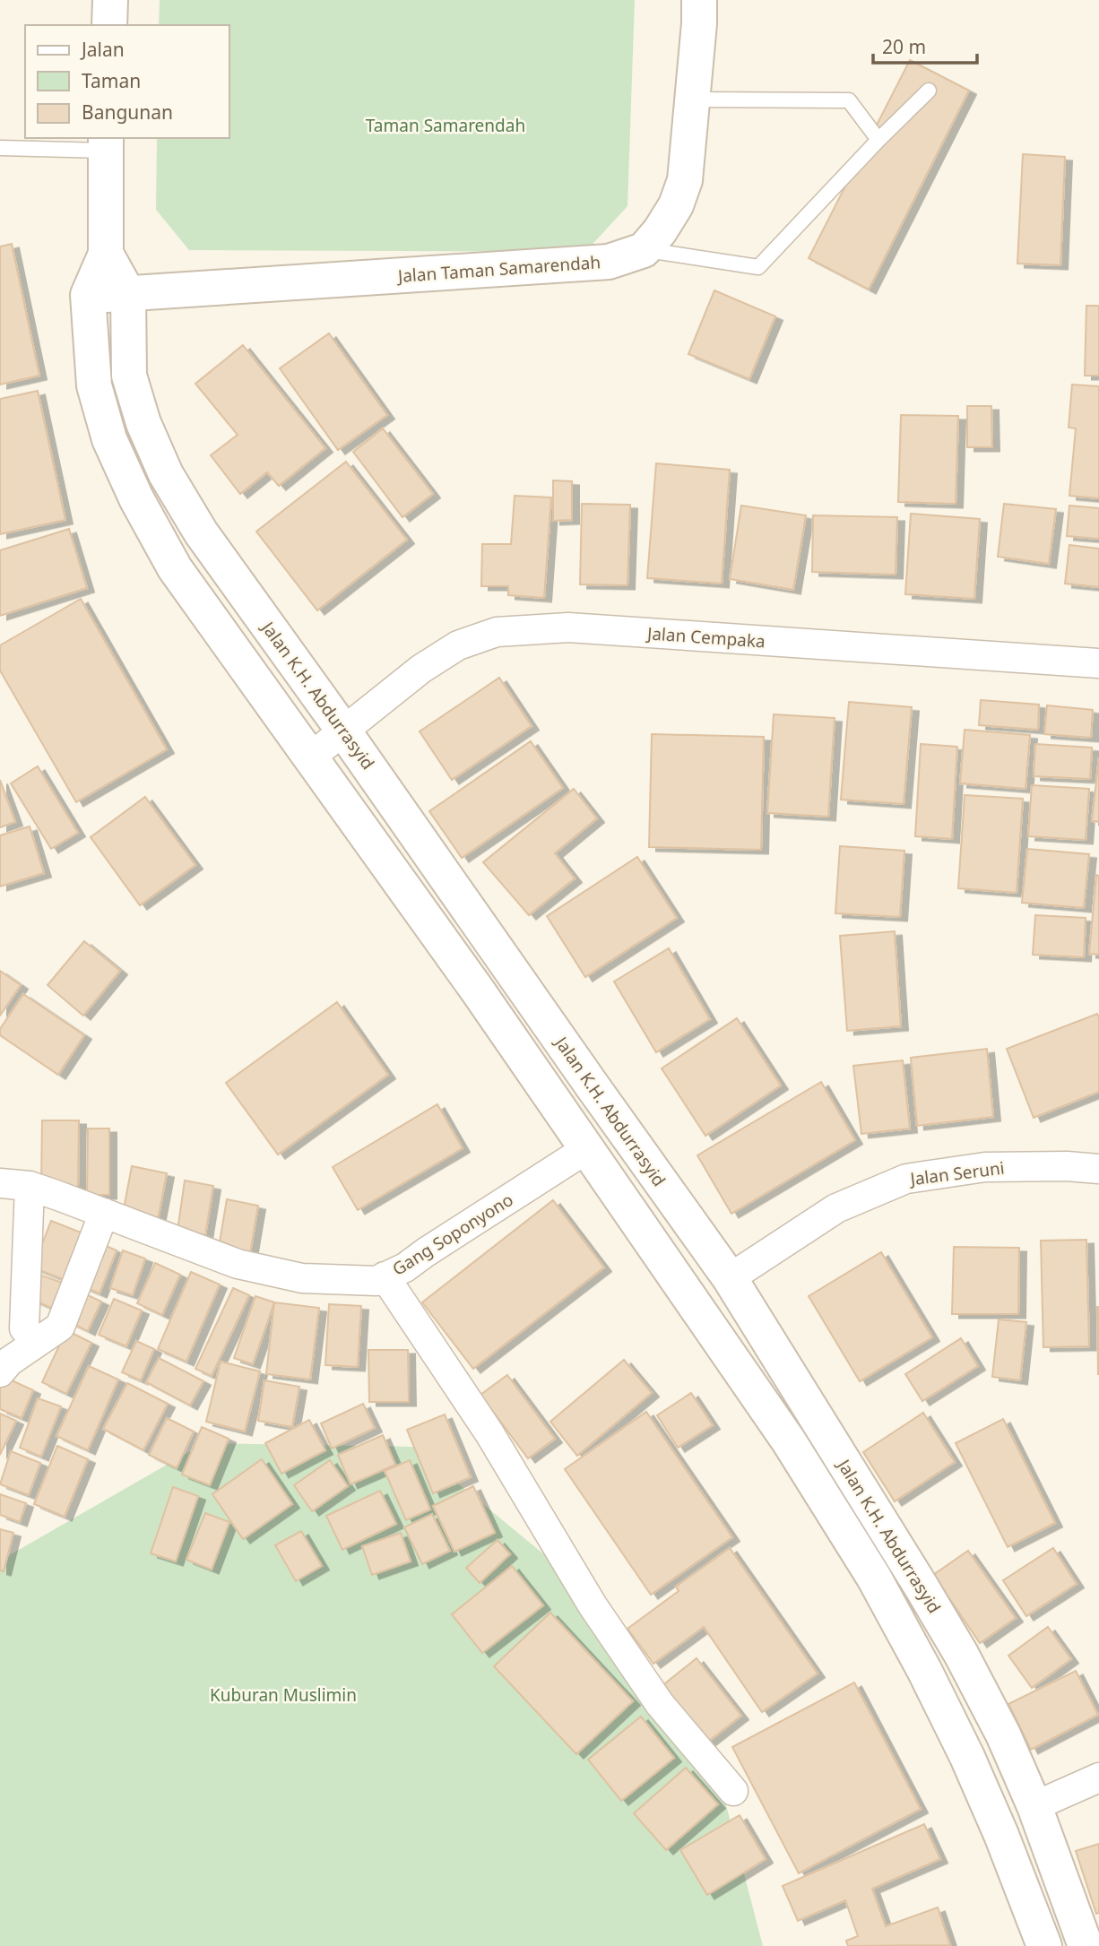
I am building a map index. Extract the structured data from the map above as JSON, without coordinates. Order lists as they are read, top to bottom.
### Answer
{
  "streets": {
    "street": [
      "Jalan Taman Samarendah",
      "Jalan Cempaka",
      "Jalan K.H. Abdurrasyid",
      "Jalan Seruni",
      "Gang Soponyono"
    ]
  },
  "crossings": [
    ["Jalan Taman Samarendah", "Jalan K.H. Abdurrasyid"],
    ["Jalan Cempaka", "Jalan K.H. Abdurrasyid"],
    ["Jalan K.H. Abdurrasyid", "Jalan Seruni"],
    ["Jalan K.H. Abdurrasyid", "Gang Soponyono"]
  ],
  "parks": ["Taman Samarendah", "Kuburan Muslimin"],
  "legend": ["Jalan", "Taman", "Bangunan"],
  "scale_bar": "20 m"
}
